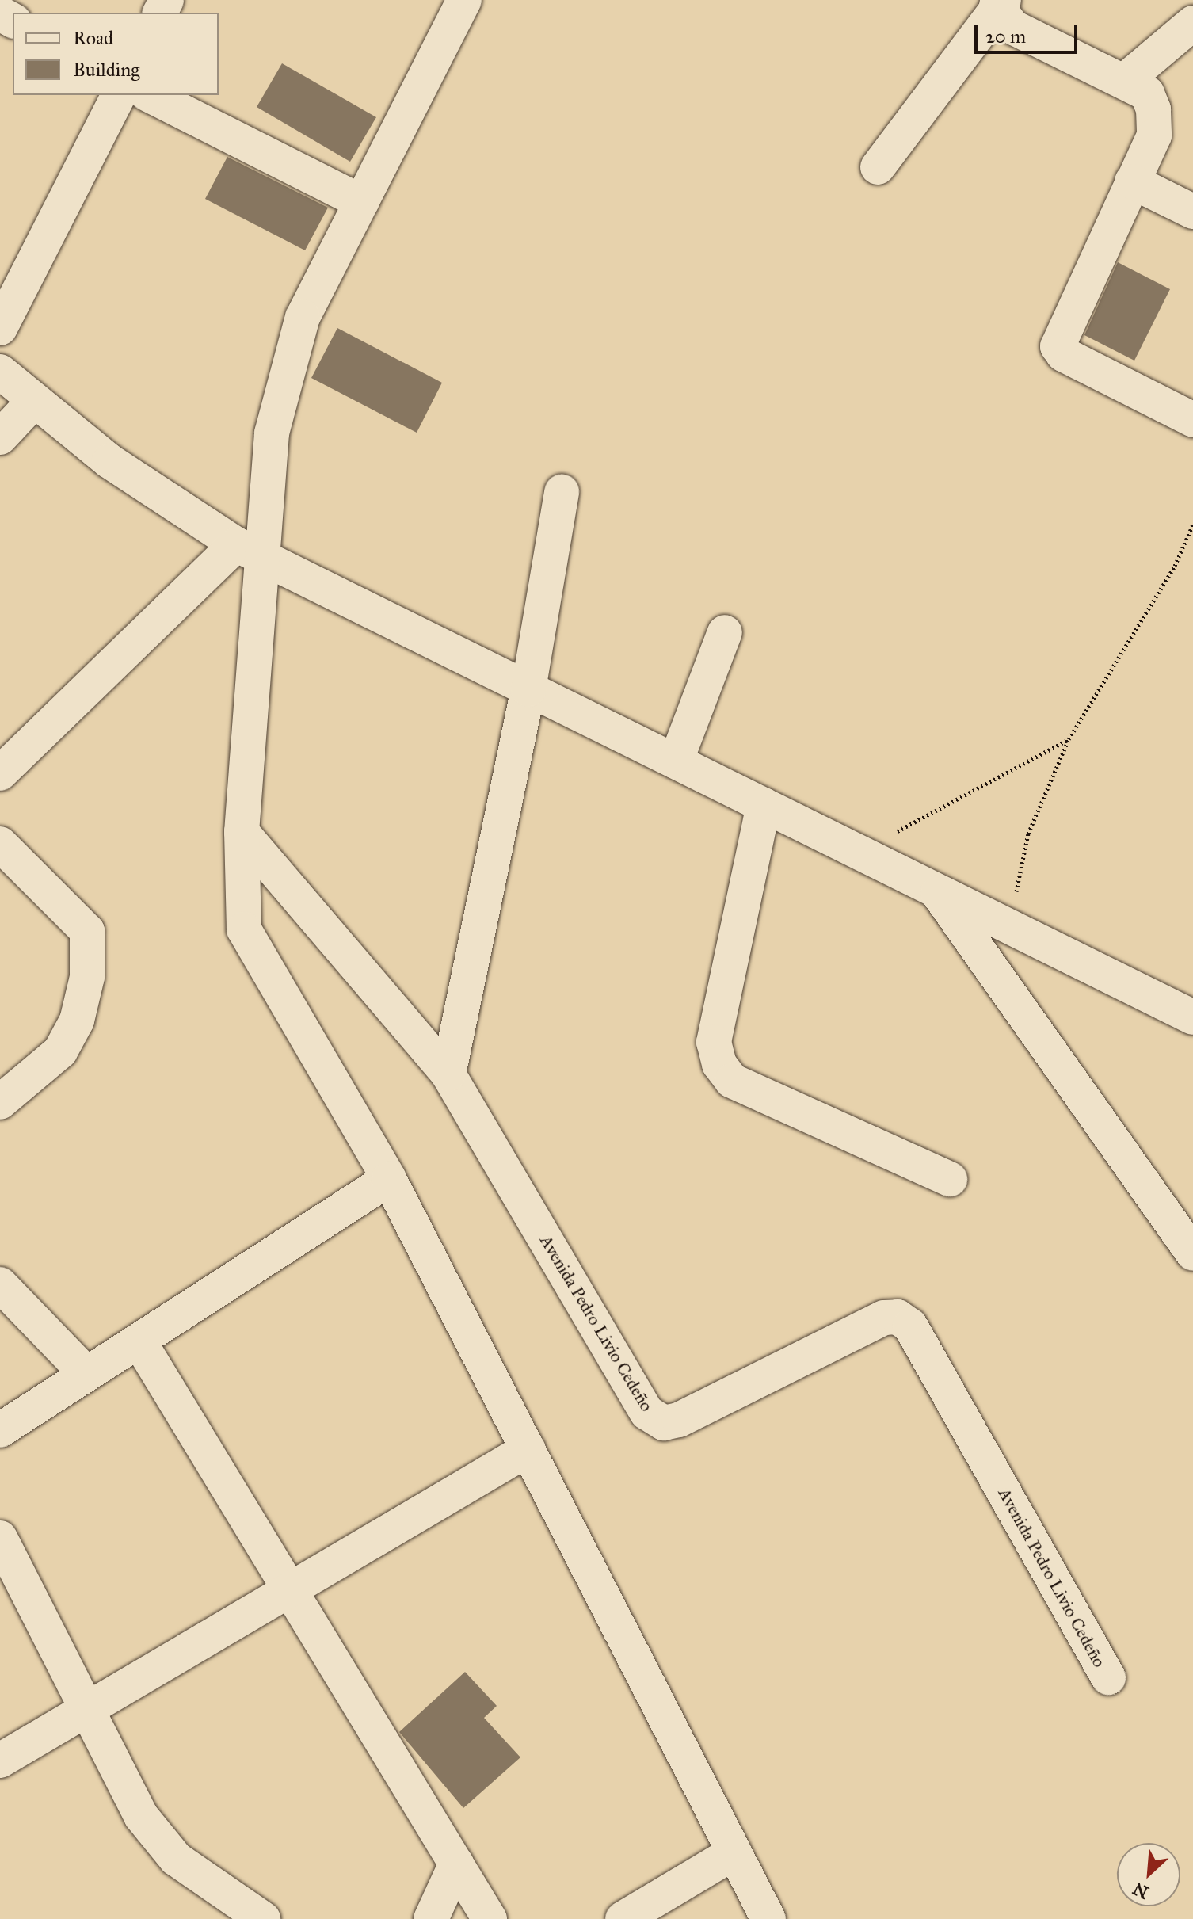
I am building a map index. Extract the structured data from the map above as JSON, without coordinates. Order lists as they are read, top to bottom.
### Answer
{
  "streets": {
    "street": ["Avenida Pedro Livio Cedeño"]
  },
  "legend": ["Road", "Building"],
  "scale_bar": "20 m",
  "north": "bottom left"
}
